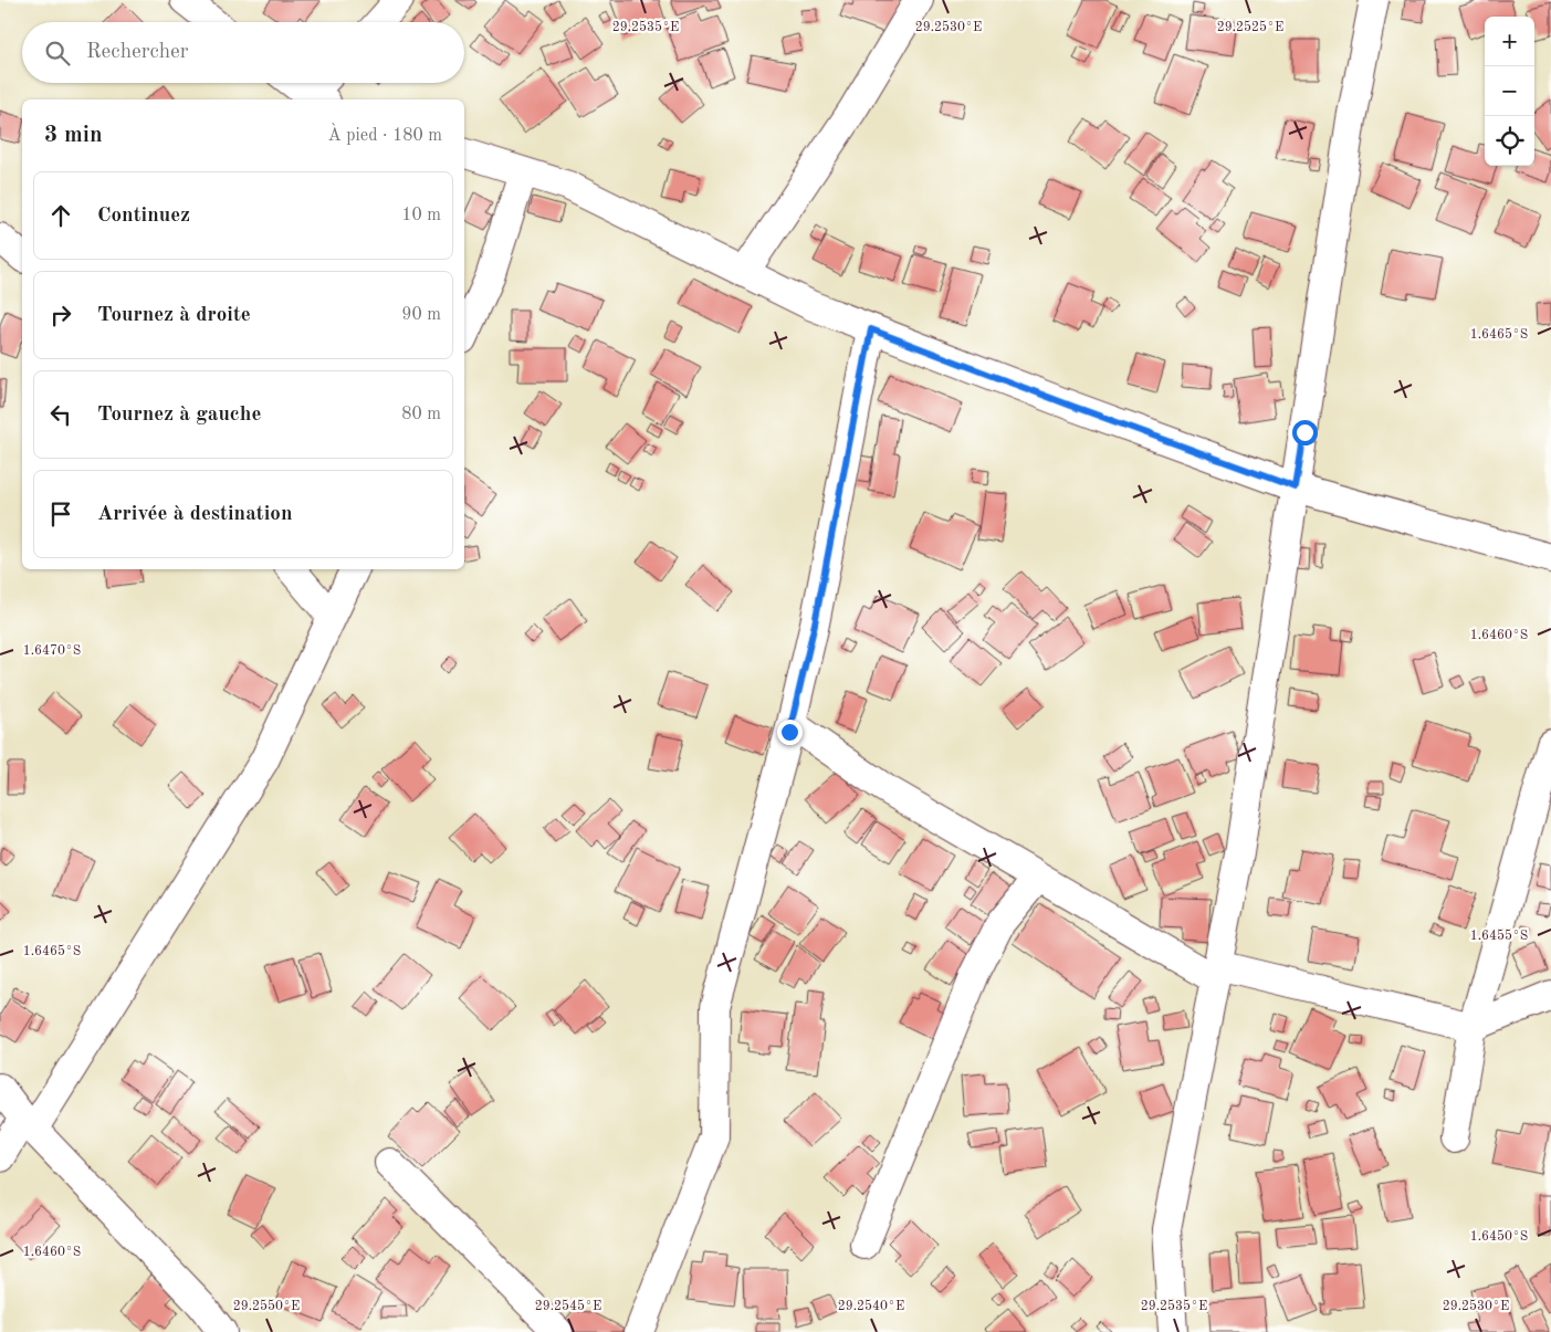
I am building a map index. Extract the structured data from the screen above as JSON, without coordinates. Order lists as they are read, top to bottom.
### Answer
{
  "page": {
    "map_buttons": ["+", "−"],
    "search": "Rechercher",
    "heading": ["3 min", "À pied · 180 m"],
    "list": [
      ["Continuez", "10 m"],
      ["Tournez à droite", "90 m"],
      ["Tournez à gauche", "80 m"],
      "Arrivée à destination"
    ]
  },
  "coordinates": [
    "29.2535°E",
    "29.2530°E",
    "29.2525°E",
    "1.6465°S",
    "1.6460°S",
    "1.6470°S",
    "1.6455°S",
    "1.6450°S",
    "29.2550°E",
    "29.2545°E",
    "29.2540°E"
  ]
}
